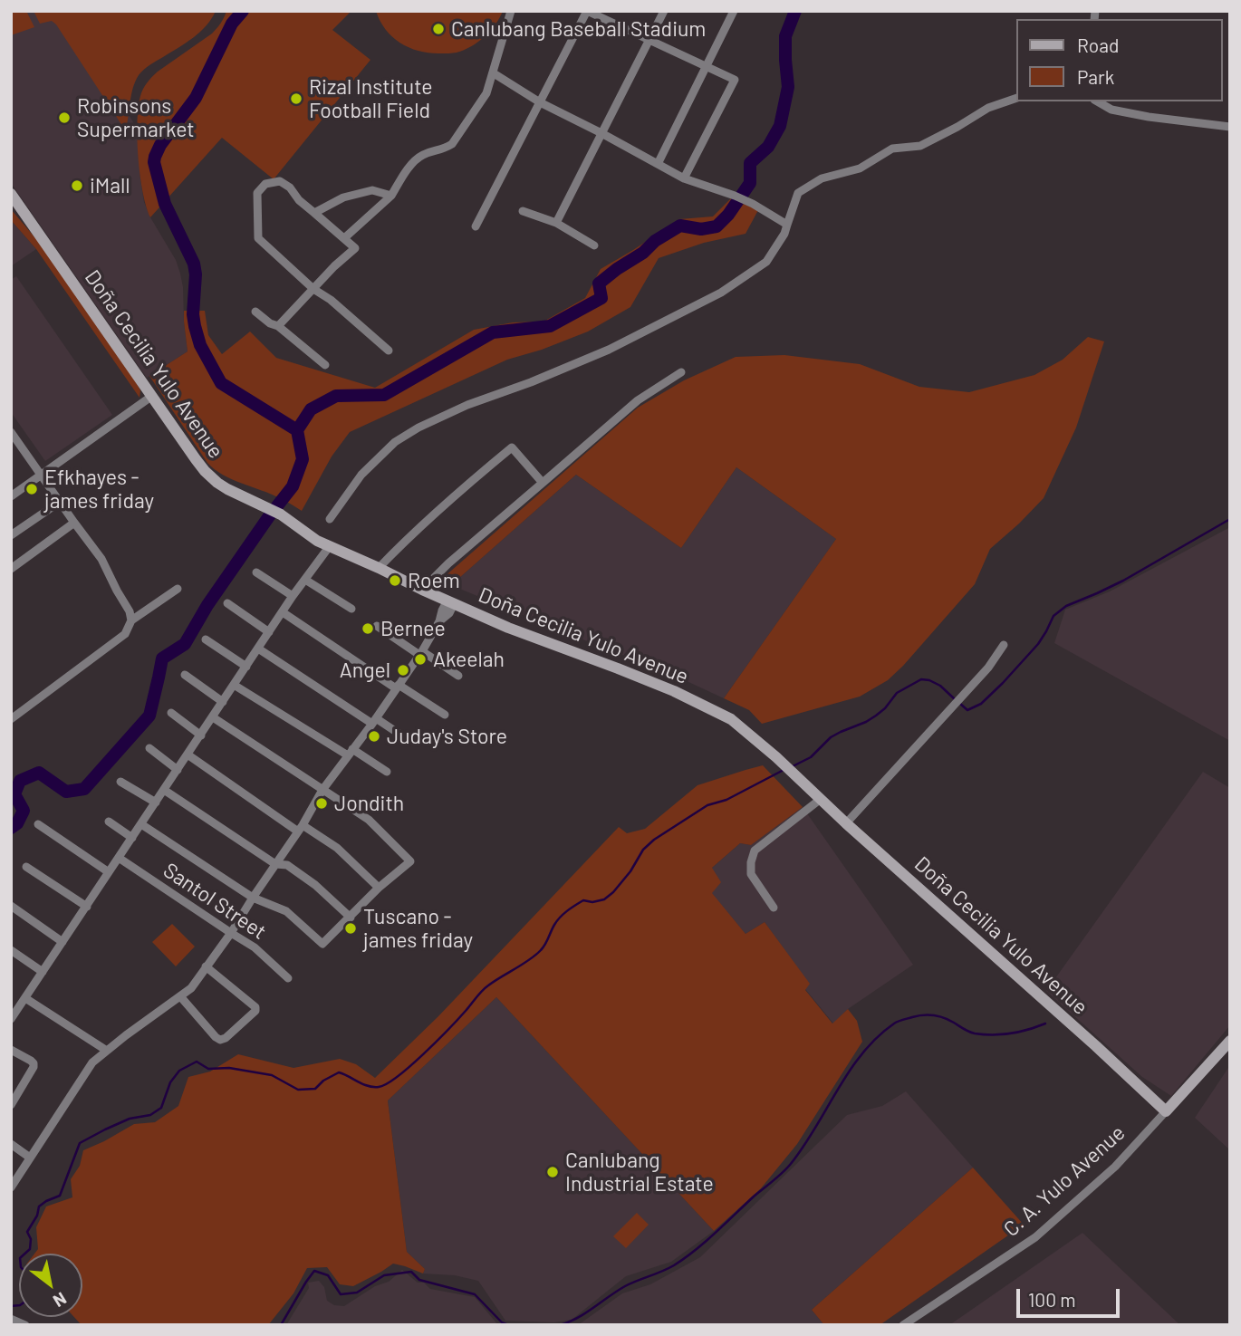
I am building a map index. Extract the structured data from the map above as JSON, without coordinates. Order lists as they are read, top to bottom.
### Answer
{
  "streets": {
    "main road": ["Doña Cecilia Yulo Avenue", "C. A. Yulo Avenue"],
    "street": ["Santol Street"]
  },
  "crossings": [
    ["Doña Cecilia Yulo Avenue", "C. A. Yulo Avenue"]
  ],
  "places": [
    "Canlubang Baseball Stadium",
    "Rizal Institute Football Field",
    "Robinsons Supermarket",
    "iMall",
    "Efkhayes - james friday",
    "Roem",
    "Bernee",
    "Akeelah",
    "Angel",
    "Juday's Store",
    "Jondith",
    "Tuscano - james friday",
    "Canlubang Industrial Estate"
  ],
  "legend": ["Road", "Park"],
  "scale_bar": "100 m",
  "north": "bottom right"
}
